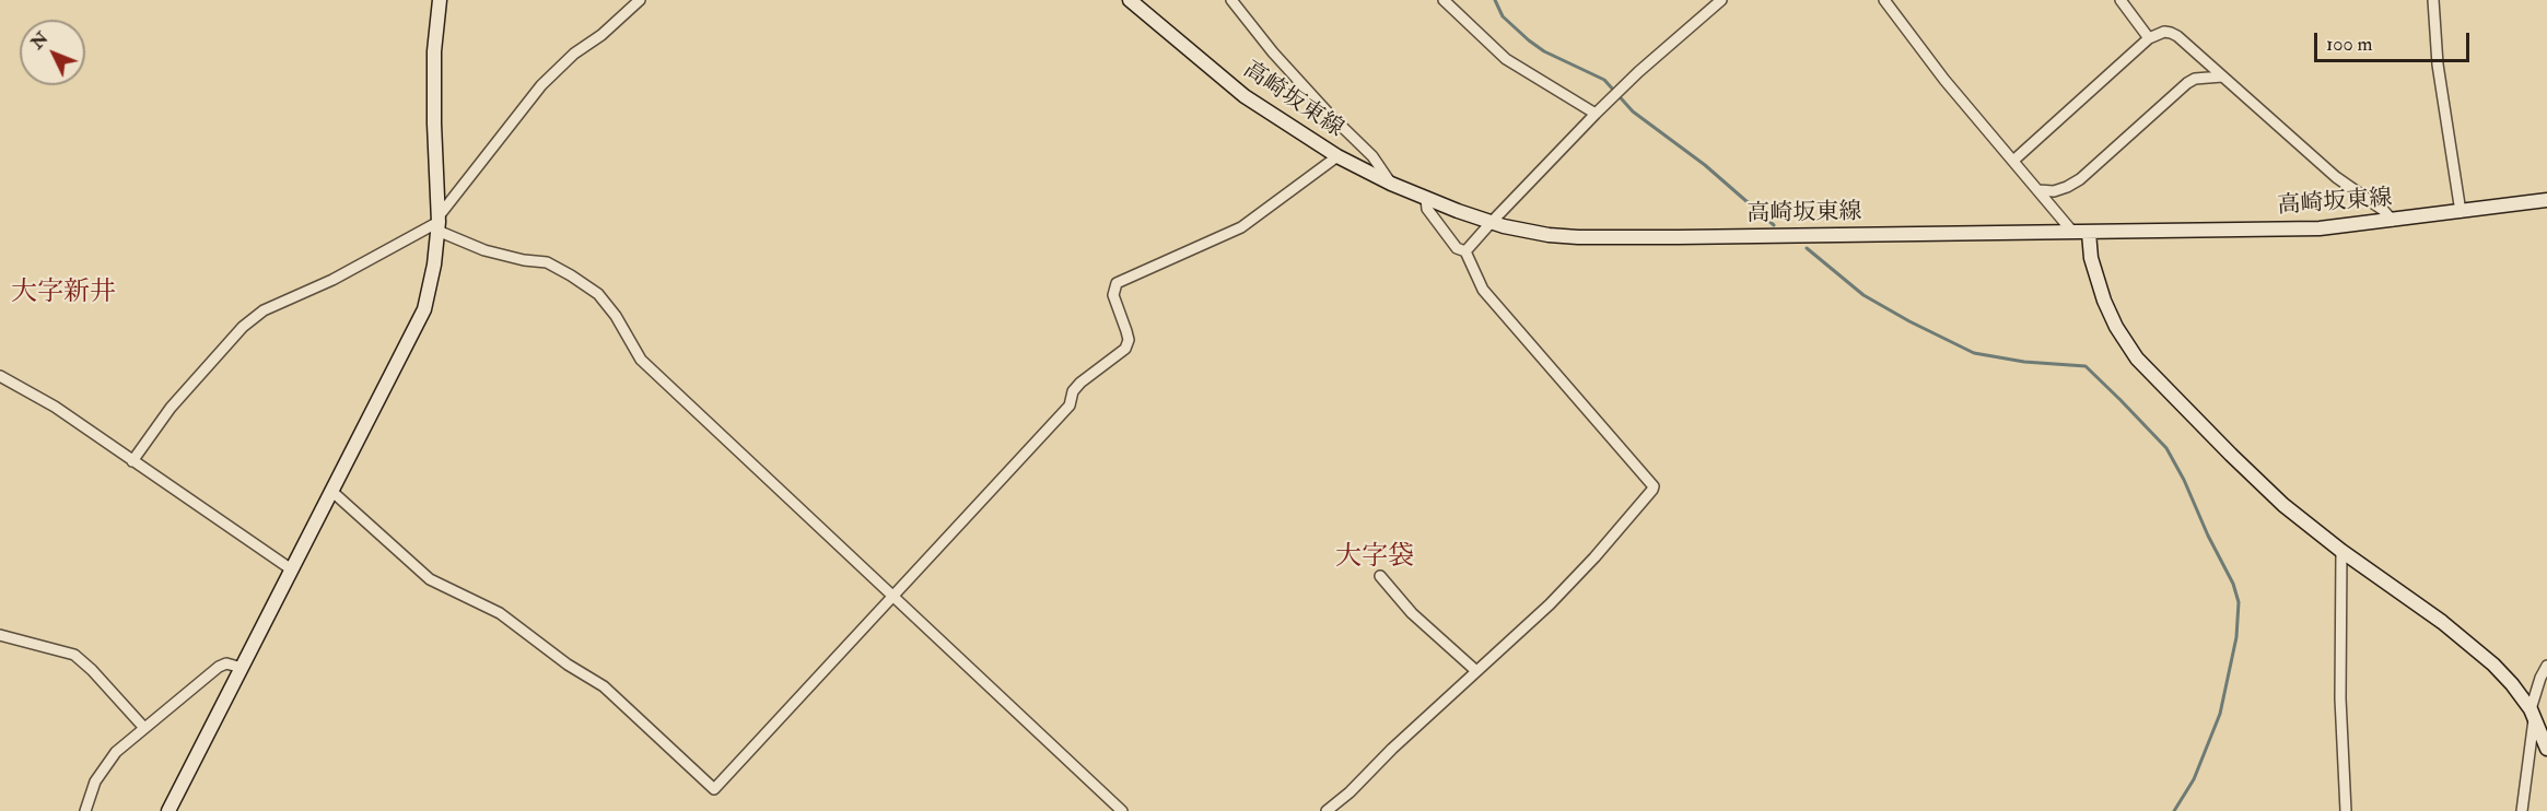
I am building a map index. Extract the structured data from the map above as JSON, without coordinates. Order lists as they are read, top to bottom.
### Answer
{
  "streets": {
    "street": ["高崎坂東線"]
  },
  "districts": ["大字新井", "大字袋"],
  "scale_bar": "100 m",
  "north": "top left"
}
